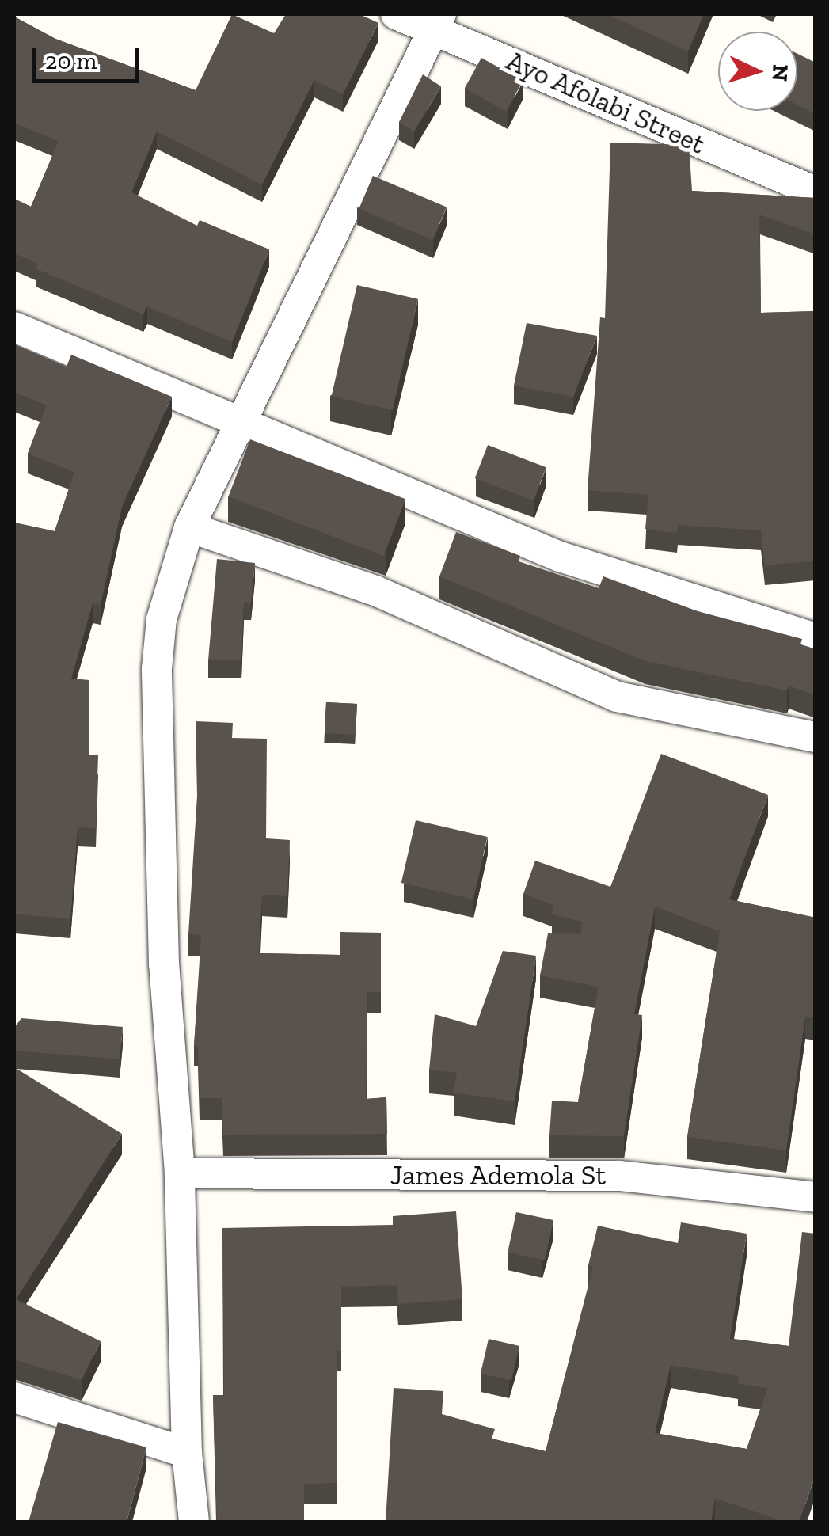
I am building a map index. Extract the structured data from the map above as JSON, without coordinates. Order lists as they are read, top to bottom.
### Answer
{
  "streets": {
    "street": ["Ayo Afolabi Street", "James Ademola St"]
  },
  "scale_bar": "20 m",
  "north": "right"
}
